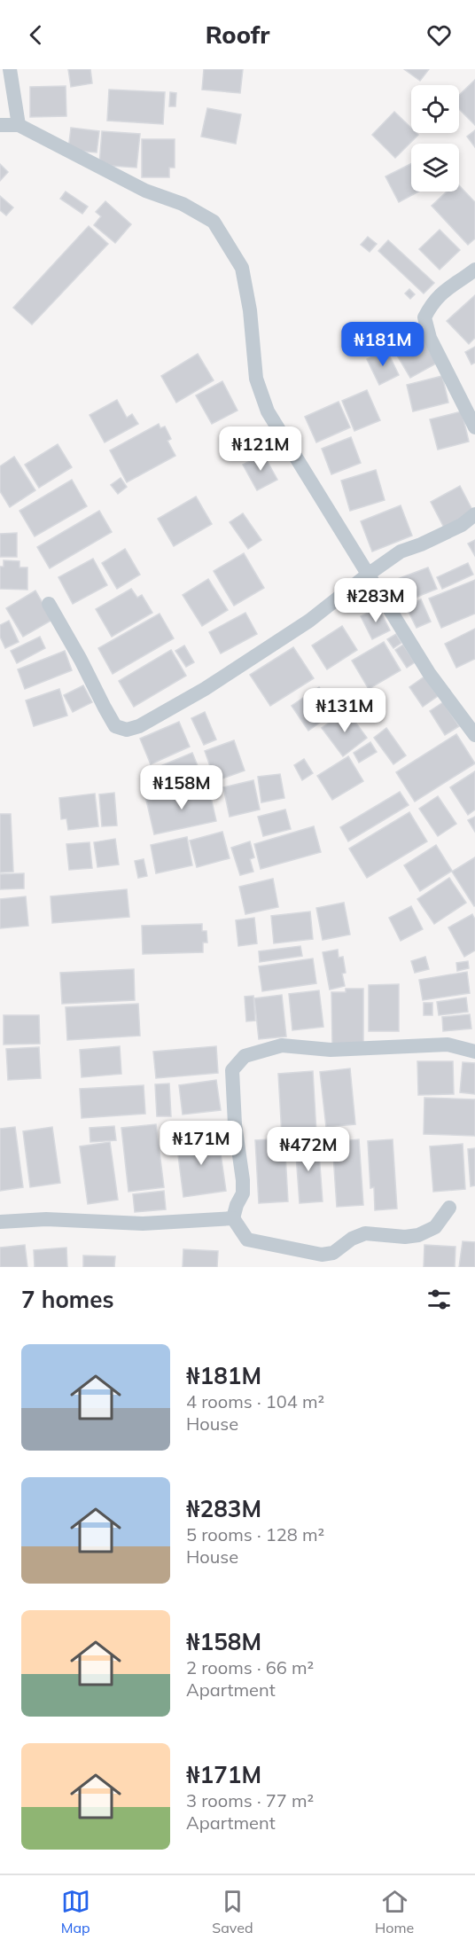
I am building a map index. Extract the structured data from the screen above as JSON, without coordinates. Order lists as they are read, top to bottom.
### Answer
{
  "page": {
    "header": "Roofr",
    "price": [
      "₦181M",
      "₦121M",
      "₦283M",
      "₦131M",
      "₦158M",
      "₦171M",
      "₦472M"
    ],
    "heading": "7 homes",
    "list": [
      {
        "name": "₦181M",
        "note": "4 rooms · 104 m² · House"
      },
      {
        "name": "₦283M",
        "note": "5 rooms · 128 m² · House"
      },
      {
        "name": "₦158M",
        "note": "2 rooms · 66 m² · Apartment"
      },
      {
        "name": "₦171M",
        "note": "3 rooms · 77 m² · Apartment"
      }
    ],
    "tabs": ["Map", "Saved", "Home"]
  }
}
